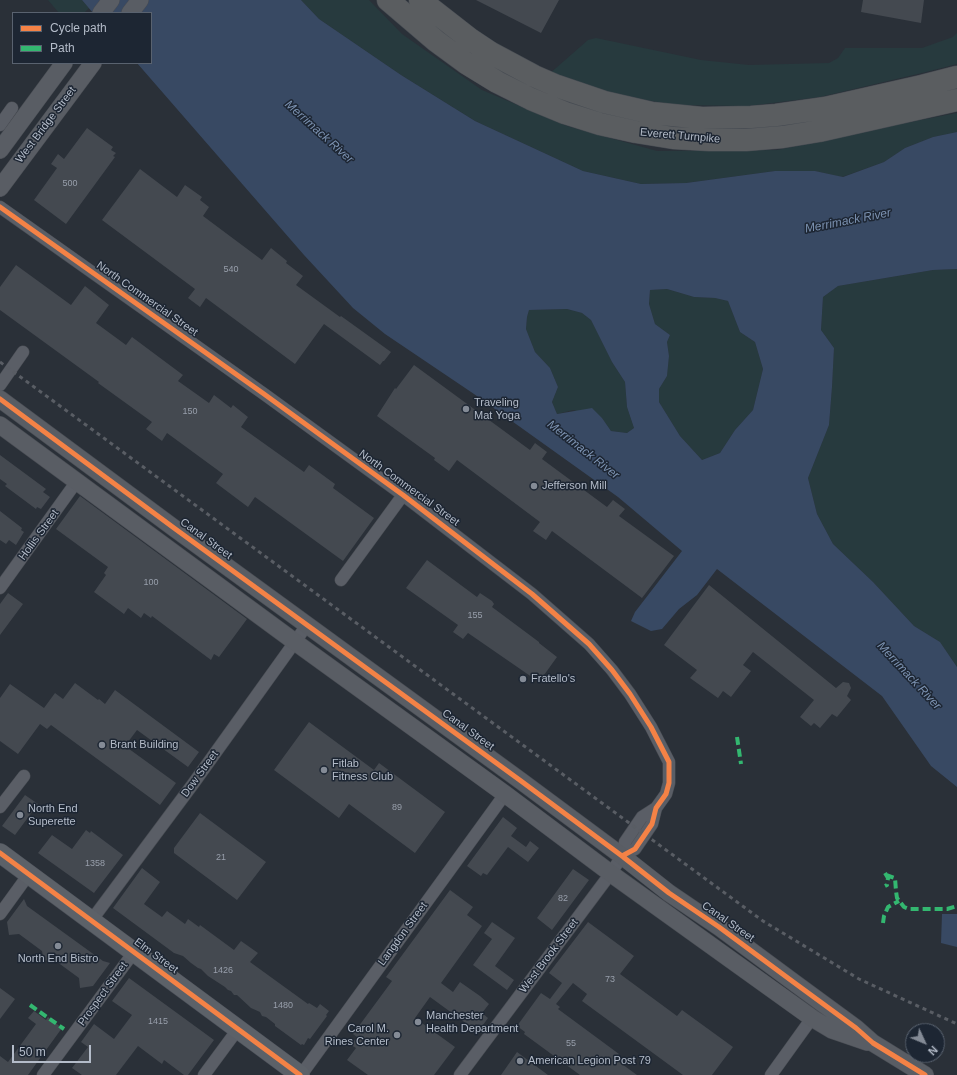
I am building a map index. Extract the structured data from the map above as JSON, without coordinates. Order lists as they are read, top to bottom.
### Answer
{
  "streets": {
    "highway": ["Everett Turnpike"],
    "main road": ["Elm Street"],
    "street": [
      "West Bridge Street",
      "North Commercial Street",
      "Hollis Street",
      "Canal Street",
      "Dow Street",
      "Langdon Street",
      "West Brook Street",
      "Prospect Street"
    ]
  },
  "crossings": [
    ["North Commercial Street", "Canal Street"],
    ["North Commercial Street", "West Brook Street"],
    ["Hollis Street", "Canal Street"],
    ["Canal Street", "Dow Street"],
    ["Canal Street", "Langdon Street"],
    ["Canal Street", "West Brook Street"],
    ["Dow Street", "Elm Street"],
    ["Langdon Street", "Elm Street"],
    ["Elm Street", "Prospect Street"]
  ],
  "water": ["Merrimack River"],
  "places": [
    "Traveling Mat Yoga",
    "Jefferson Mill",
    "Fratello's",
    "Brant Building",
    "Fitlab Fitness Club",
    "North End Superette",
    "North End Bistro",
    "Manchester Health Department",
    "Carol M. Rines Center",
    "American Legion Post 79"
  ],
  "house_numbers": [
    "500",
    "540",
    "150",
    "100",
    "155",
    "89",
    "21",
    "1358",
    "82",
    "1426",
    "73",
    "1480",
    "1415",
    "55"
  ],
  "legend": ["Cycle path", "Path"],
  "scale_bar": "50 m",
  "north": "bottom right"
}
